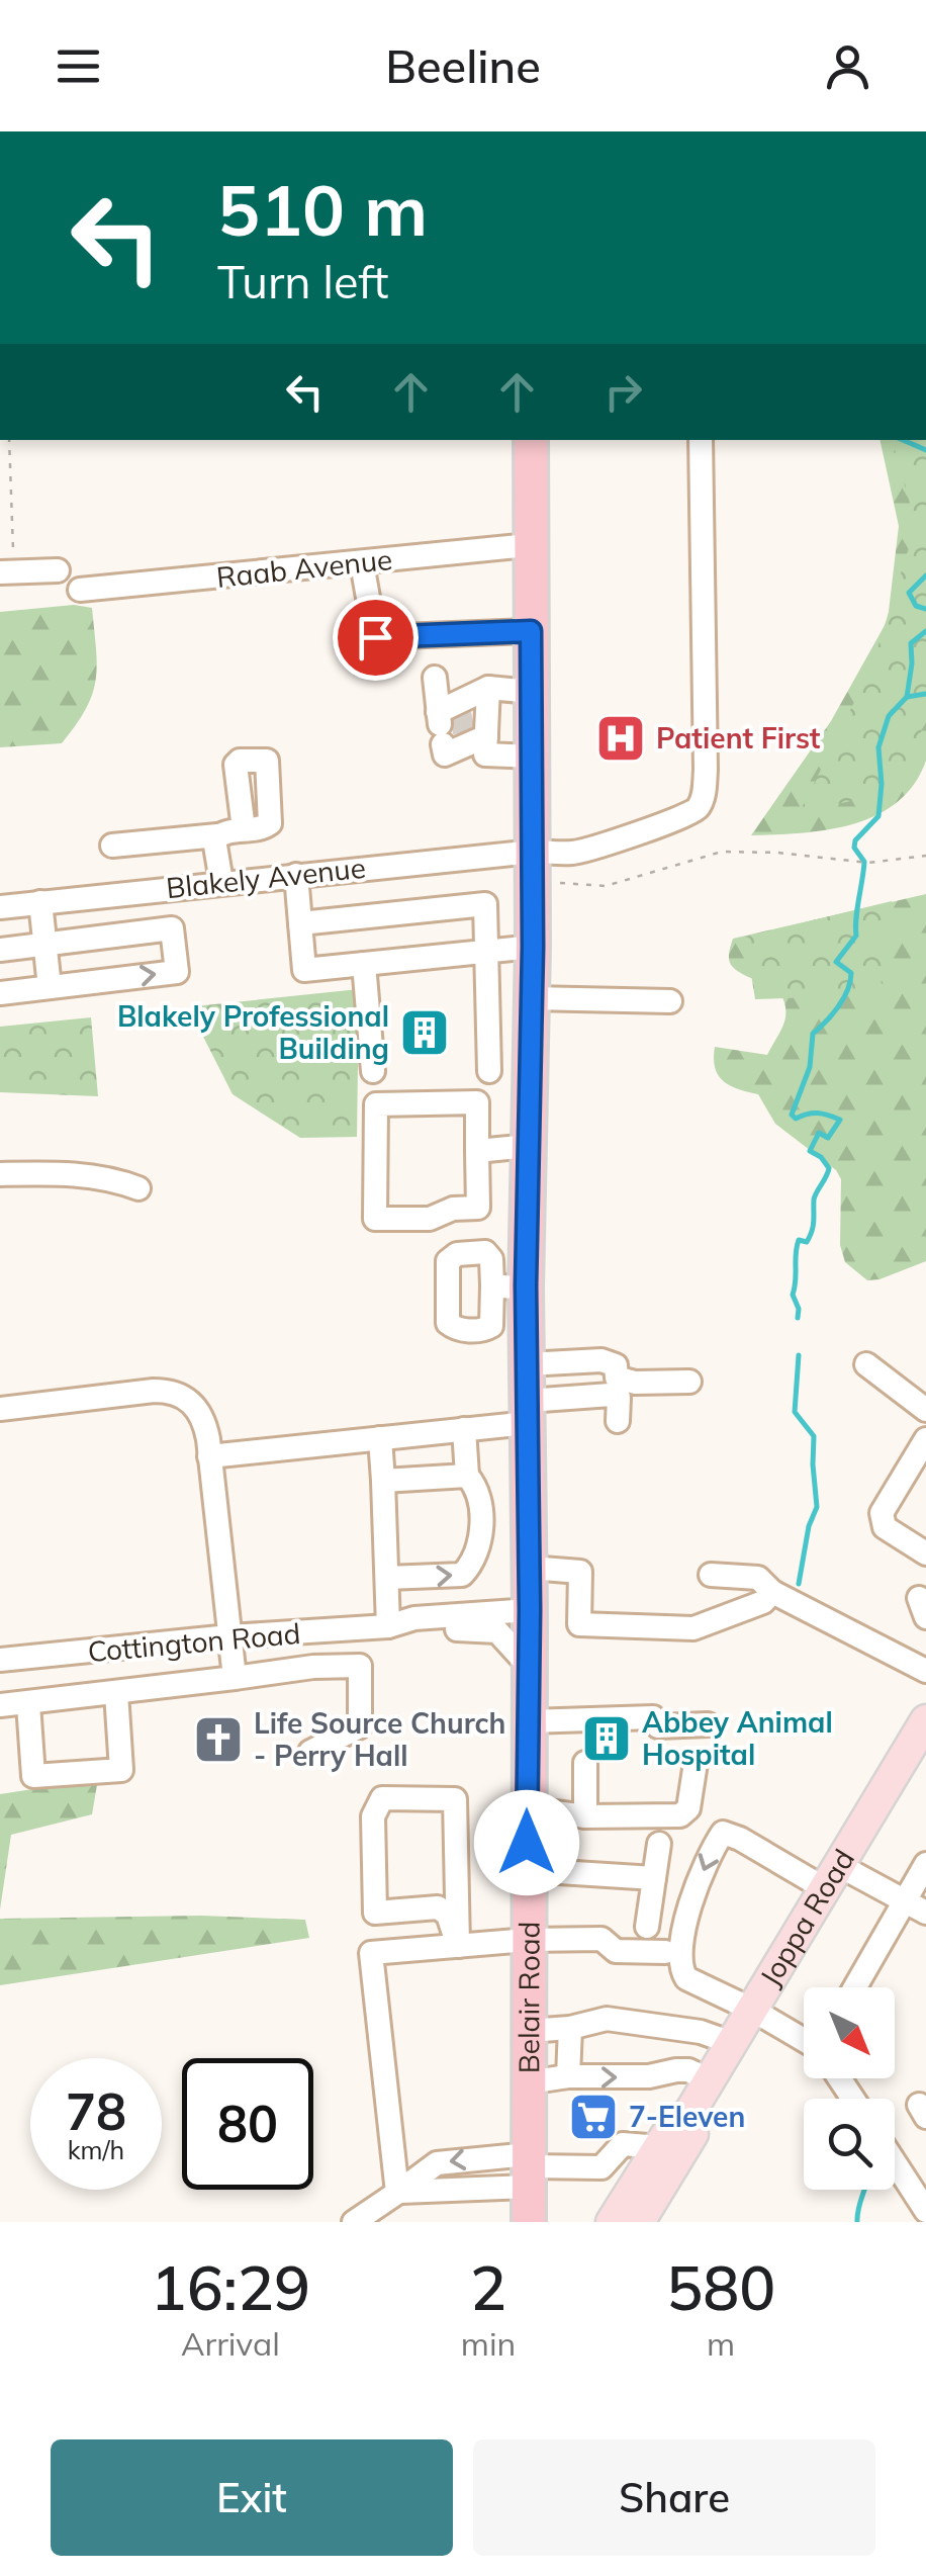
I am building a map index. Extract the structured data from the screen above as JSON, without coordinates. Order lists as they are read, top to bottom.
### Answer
{
  "streets": {
    "highway": ["Belair Road"],
    "main road": ["Joppa Road"],
    "street": ["Raab Avenue", "Blakely Avenue", "Cottington Road"]
  },
  "crossings": [
    ["Raab Avenue", "Belair Road"],
    ["Blakely Avenue", "Belair Road"],
    ["Cottington Road", "Belair Road"]
  ],
  "places": {
    "hospital": ["Patient First"],
    "building": ["Blakely Professional Building", "Abbey Animal Hospital"],
    "church": ["Life Source Church - Perry Hall"],
    "supermarket": ["7-Eleven"]
  },
  "north": "bottom right",
  "page": {
    "header": "Beeline",
    "turn": ["510 m", "Turn left"],
    "speed": "78 km/h",
    "limit": "80",
    "eta": [
      "16:29",
      "Arrival",
      "2",
      "min",
      "580",
      "m"
    ],
    "buttons": ["Exit", "Share"]
  }
}
